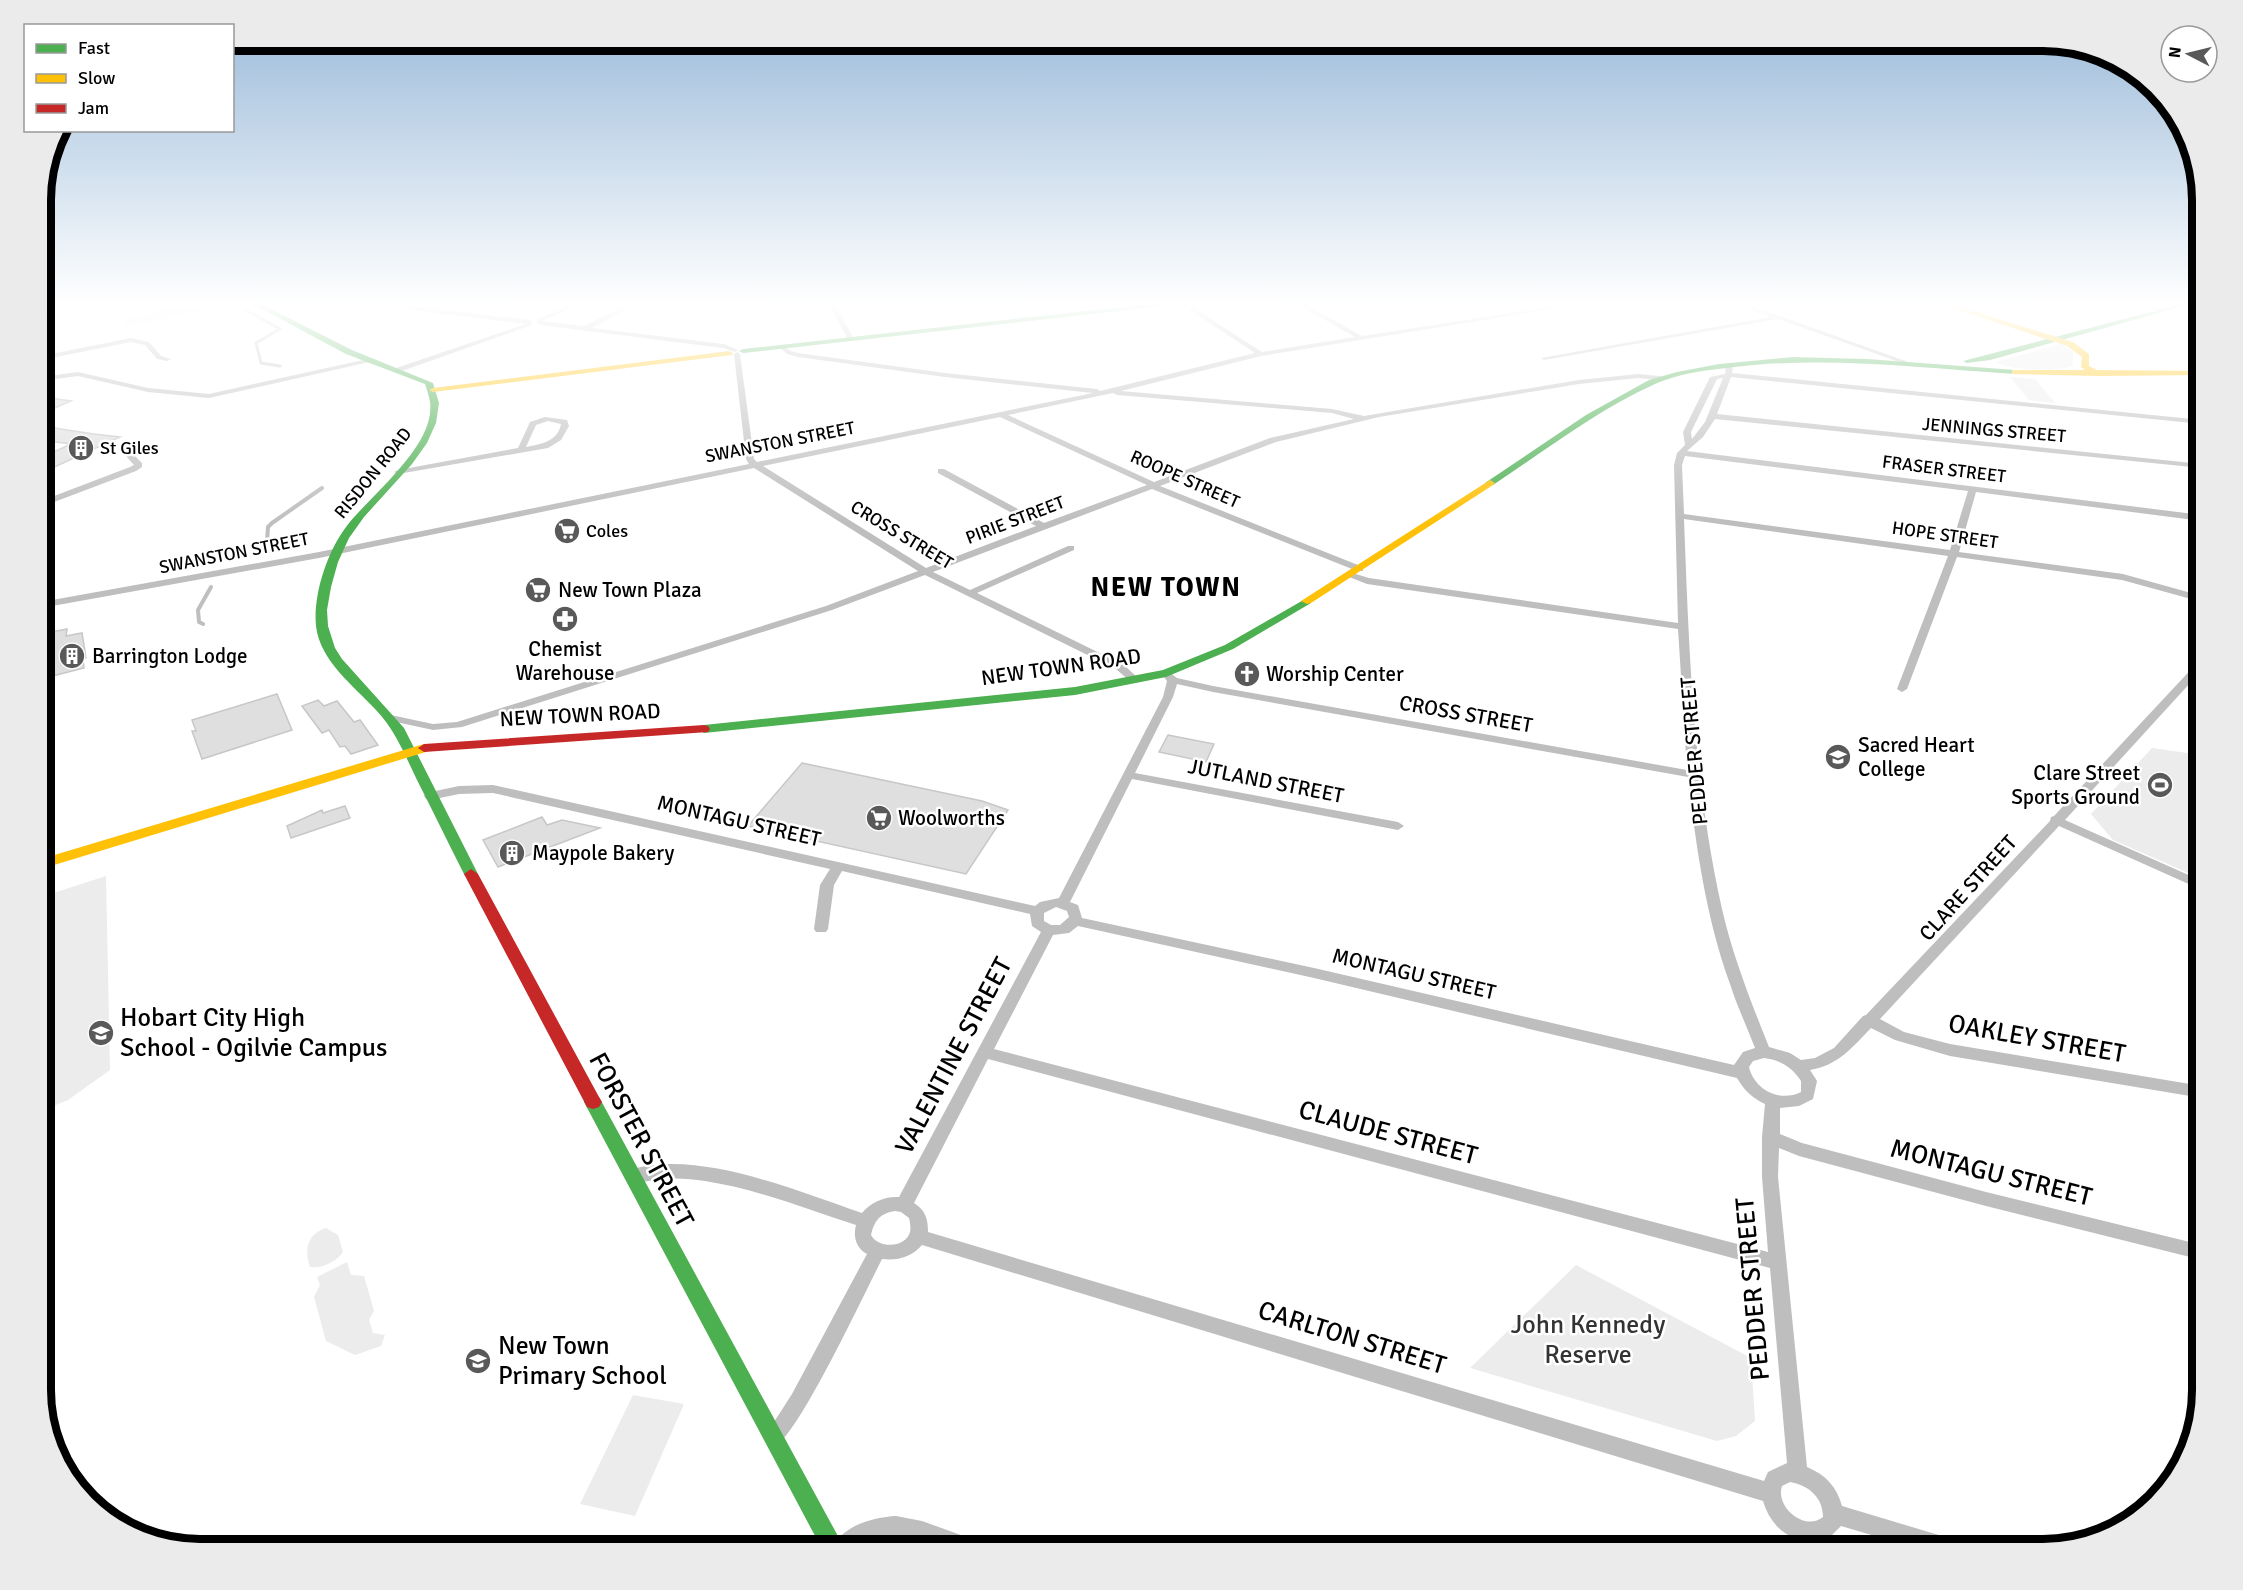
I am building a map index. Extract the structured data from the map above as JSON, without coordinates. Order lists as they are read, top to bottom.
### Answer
{
  "streets": {
    "street": [
      "JENNINGS STREET",
      "SWANSTON STREET",
      "FRASER STREET",
      "RISDON ROAD",
      "ROOPE STREET",
      "PIRIE STREET",
      "CROSS STREET",
      "HOPE STREET",
      "NEW TOWN ROAD",
      "PEDDER STREET",
      "JUTLAND STREET",
      "MONTAGU STREET",
      "CLARE STREET",
      "OAKLEY STREET",
      "VALENTINE STREET",
      "CLAUDE STREET",
      "FORSTER STREET",
      "CARLTON STREET"
    ]
  },
  "crossings": [
    ["SWANSTON STREET", "RISDON ROAD"],
    ["SWANSTON STREET", "ROOPE STREET"],
    ["SWANSTON STREET", "CROSS STREET"],
    ["FRASER STREET", "PEDDER STREET"],
    ["RISDON ROAD", "PIRIE STREET"],
    ["RISDON ROAD", "NEW TOWN ROAD"],
    ["RISDON ROAD", "FORSTER STREET"],
    ["ROOPE STREET", "PIRIE STREET"],
    ["ROOPE STREET", "NEW TOWN ROAD"],
    ["ROOPE STREET", "PEDDER STREET"],
    ["PIRIE STREET", "CROSS STREET"],
    ["PIRIE STREET", "NEW TOWN ROAD"],
    ["CROSS STREET", "NEW TOWN ROAD"],
    ["CROSS STREET", "PEDDER STREET"],
    ["HOPE STREET", "PEDDER STREET"],
    ["NEW TOWN ROAD", "FORSTER STREET"],
    ["PEDDER STREET", "MONTAGU STREET"],
    ["PEDDER STREET", "CLARE STREET"],
    ["PEDDER STREET", "CLAUDE STREET"],
    ["MONTAGU STREET", "CLARE STREET"],
    ["MONTAGU STREET", "VALENTINE STREET"],
    ["MONTAGU STREET", "FORSTER STREET"],
    ["CLARE STREET", "OAKLEY STREET"],
    ["VALENTINE STREET", "CLAUDE STREET"],
    ["VALENTINE STREET", "CARLTON STREET"]
  ],
  "districts": ["NEW TOWN"],
  "parks": ["John Kennedy Reserve"],
  "places": {
    "building": ["St Giles", "Barrington Lodge", "Maypole Bakery"],
    "supermarket": ["Coles", "New Town Plaza", "Woolworths"],
    "pharmacy": ["Chemist Warehouse"],
    "church": ["Worship Center"],
    "school or university": ["Sacred Heart College", "Hobart City High School - Ogilvie Campus", "New Town Primary School"],
    "sports": ["Clare Street Sports Ground"]
  },
  "legend": ["Fast", "Slow", "Jam"],
  "north": "left"
}
